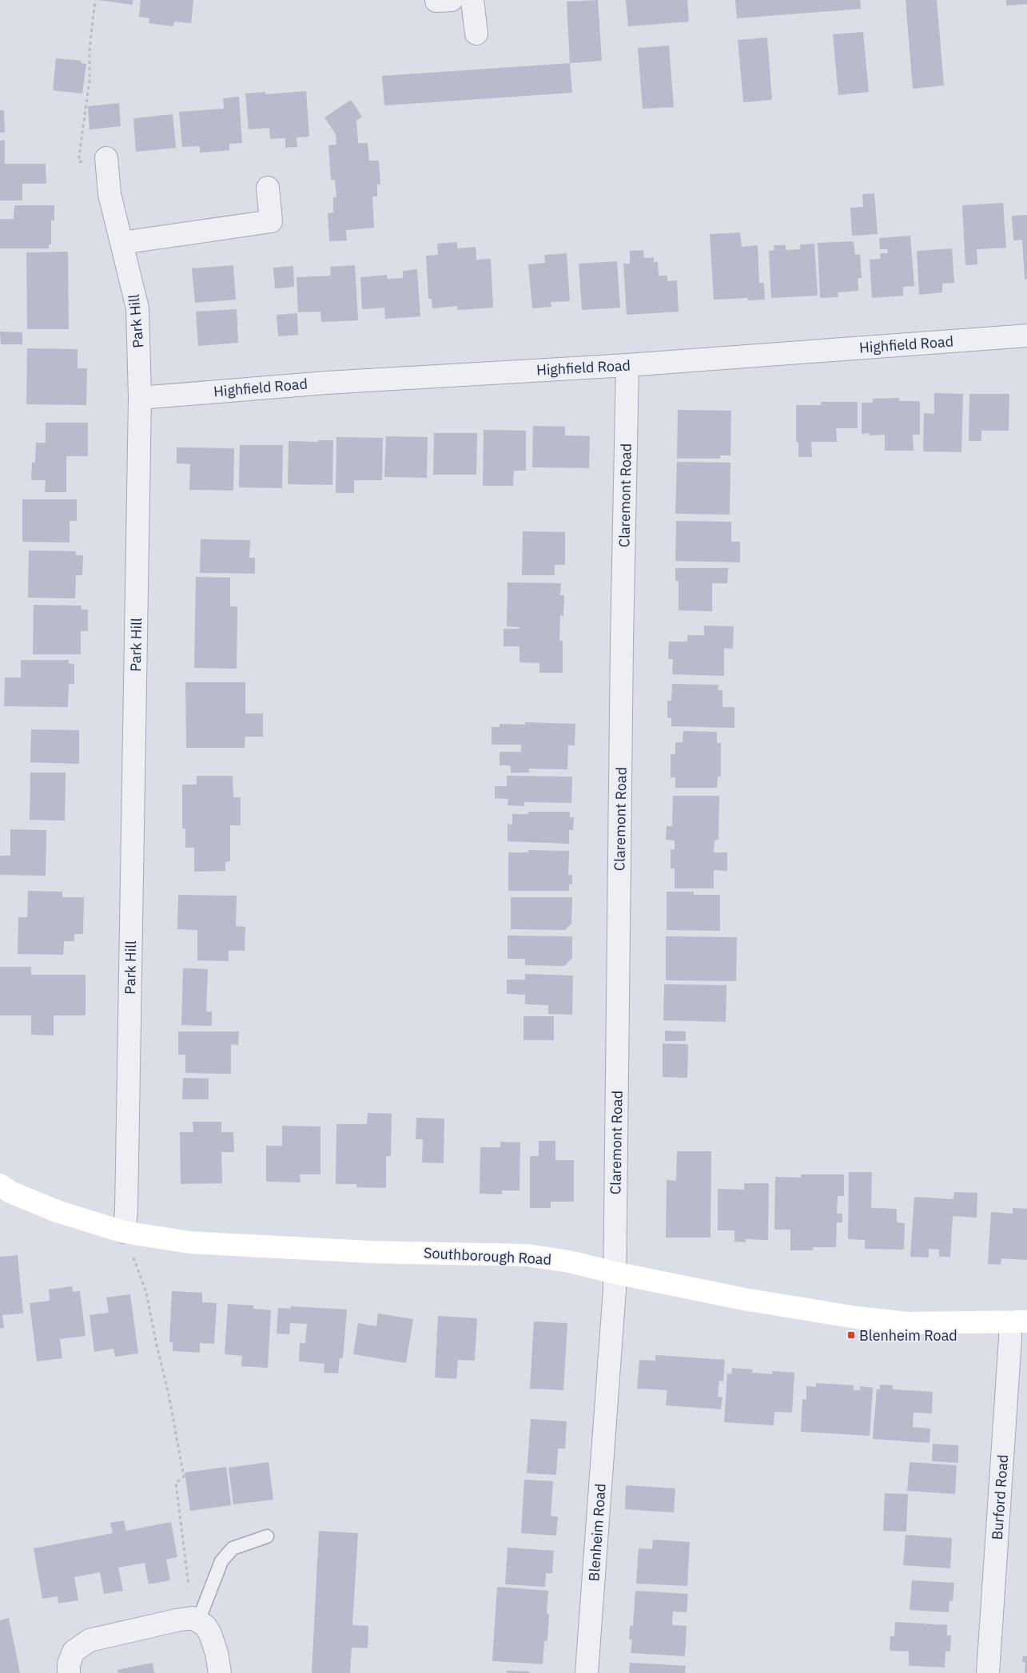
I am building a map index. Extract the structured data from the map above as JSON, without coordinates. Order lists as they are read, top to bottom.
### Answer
{
  "streets": {
    "street": [
      "Park Hill",
      "Highfield Road",
      "Claremont Road",
      "Southborough Road",
      "Burford Road",
      "Blenheim Road"
    ]
  },
  "crossings": [
    ["Park Hill", "Highfield Road"],
    ["Park Hill", "Southborough Road"],
    ["Highfield Road", "Claremont Road"],
    ["Claremont Road", "Southborough Road"],
    ["Claremont Road", "Blenheim Road"],
    ["Southborough Road", "Burford Road"],
    ["Southborough Road", "Blenheim Road"]
  ],
  "places": {
    "transit": ["Blenheim Road"]
  }
}
